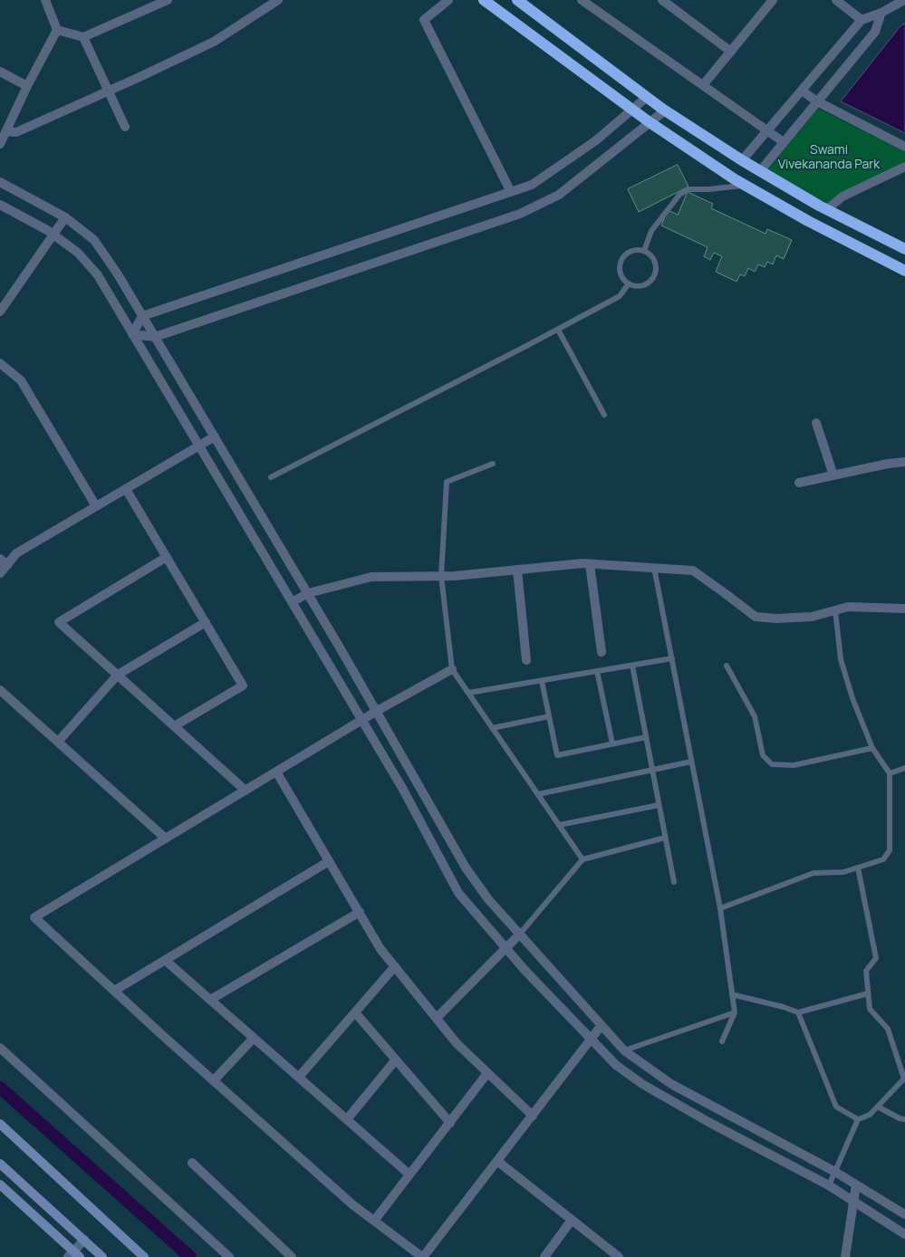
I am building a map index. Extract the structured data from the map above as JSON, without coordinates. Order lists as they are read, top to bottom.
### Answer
{
  "parks": ["Swami Vivekananda Park"]
}
